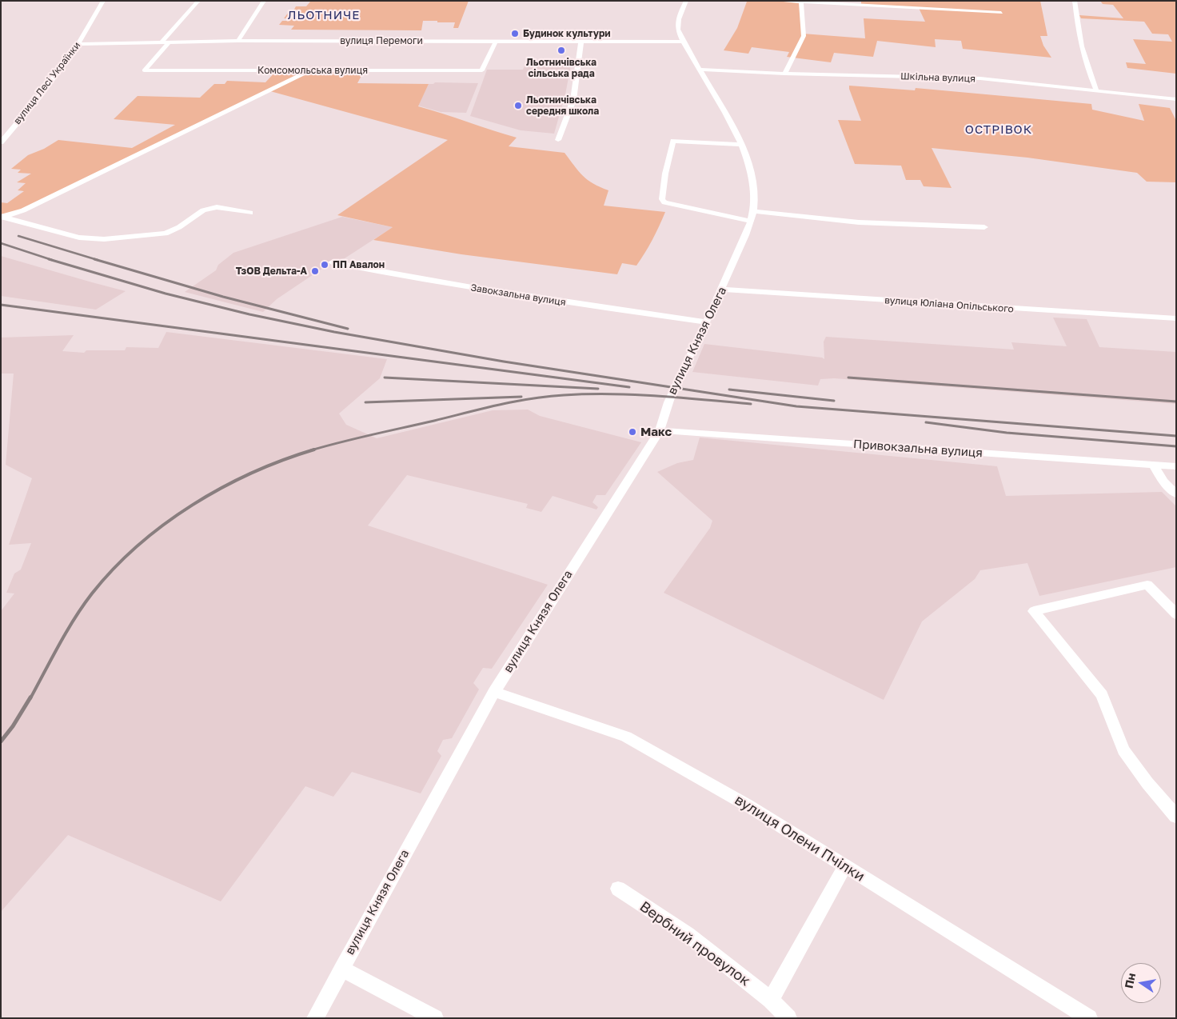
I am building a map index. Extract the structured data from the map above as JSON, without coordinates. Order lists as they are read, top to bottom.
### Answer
{
  "streets": {
    "street": [
      "вулиця Перемоги",
      "Комсомольська вулиця",
      "Шкільна вулиця",
      "вулиця Лесі Українки",
      "Завокзальна вулиця",
      "вулиця Юліана Опільського",
      "вулиця Князя Олега",
      "Привокзальна вулиця",
      "вулиця Олени Пчілки",
      "Вербний провулок"
    ]
  },
  "crossings": [
    ["вулиця Перемоги", "Комсомольська вулиця"],
    ["вулиця Перемоги", "вулиця Лесі Українки"],
    ["вулиця Перемоги", "вулиця Князя Олега"],
    ["Шкільна вулиця", "вулиця Князя Олега"],
    ["Завокзальна вулиця", "вулиця Князя Олега"],
    ["вулиця Юліана Опільського", "вулиця Князя Олега"],
    ["вулиця Князя Олега", "Привокзальна вулиця"],
    ["вулиця Князя Олега", "вулиця Олени Пчілки"]
  ],
  "districts": ["ЛЬОТНИЧЕ", "ОСТРІВОК"],
  "places": [
    "Будинок культури",
    "Льотничівська сільська рада",
    "Льотничівська середня школа",
    "ПП Авалон",
    "ТзОВ Дельта-А",
    "Макс"
  ],
  "north": "left"
}
